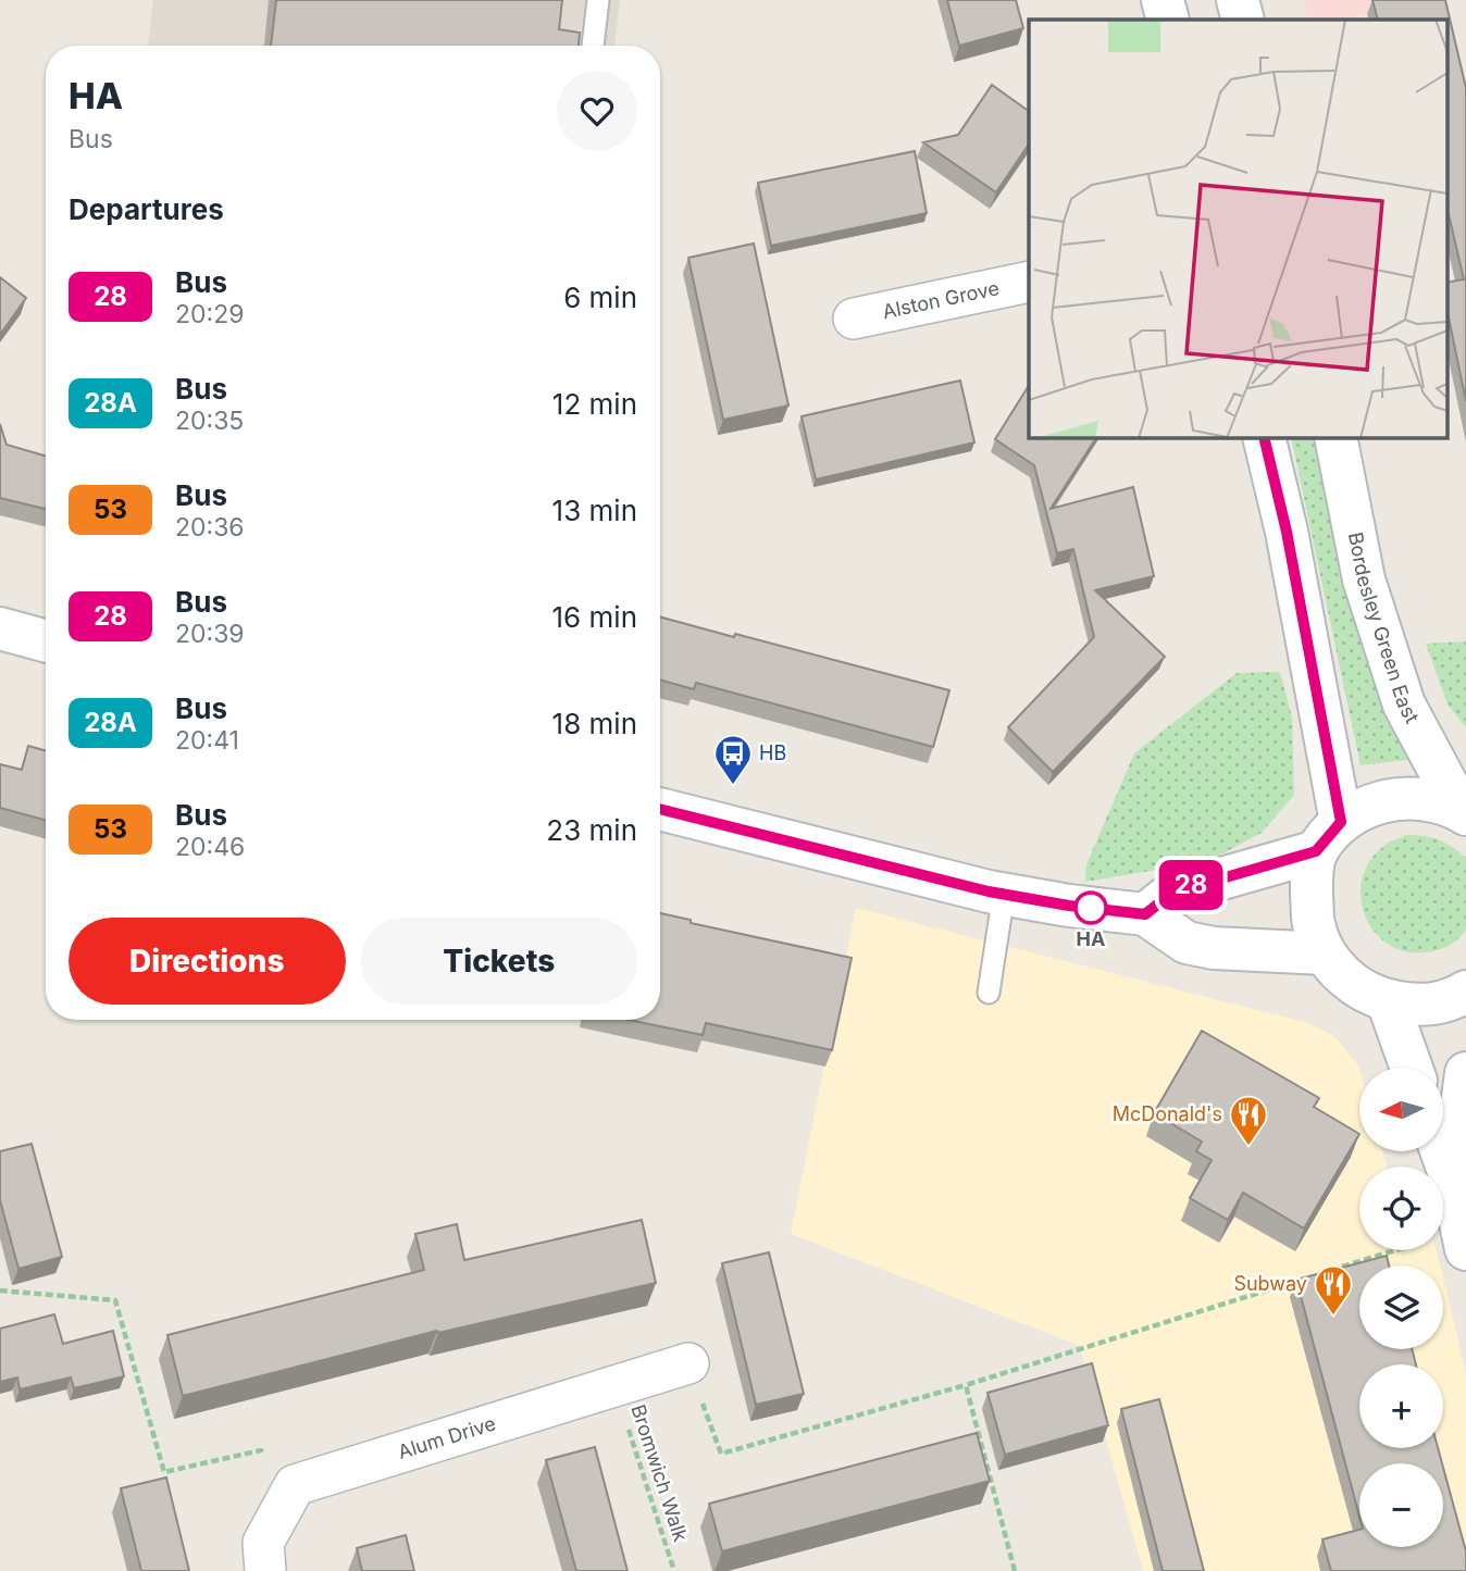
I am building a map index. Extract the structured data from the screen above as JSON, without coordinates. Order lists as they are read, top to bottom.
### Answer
{
  "streets": {
    "main road": ["Bordesley Green East"],
    "street": ["Alston Grove", "Alum Drive"],
    "path": ["Bromwich Walk"]
  },
  "crossings": [
    ["Alum Drive", "Bromwich Walk"]
  ],
  "places": {
    "bus stop": ["HB"],
    "other": ["HA"],
    "restaurant": ["McDonald's", "Subway"]
  },
  "lines": ["bus line 28"],
  "north": "left",
  "page": {
    "on_map": "28",
    "heading": [
      ["HA", "Bus"],
      "Departures"
    ],
    "list": [
      {
        "mark": "28",
        "name": "Bus",
        "note": "20:29",
        "value": "6 min"
      },
      {
        "mark": "28A",
        "name": "Bus",
        "note": "20:35",
        "value": "12 min"
      },
      {
        "mark": "53",
        "name": "Bus",
        "note": "20:36",
        "value": "13 min"
      },
      {
        "mark": "28",
        "name": "Bus",
        "note": "20:39",
        "value": "16 min"
      },
      {
        "mark": "28A",
        "name": "Bus",
        "note": "20:41",
        "value": "18 min"
      },
      {
        "mark": "53",
        "name": "Bus",
        "note": "20:46",
        "value": "23 min"
      }
    ],
    "buttons": ["Directions", "Tickets"],
    "map_buttons": ["+", "−"]
  }
}
